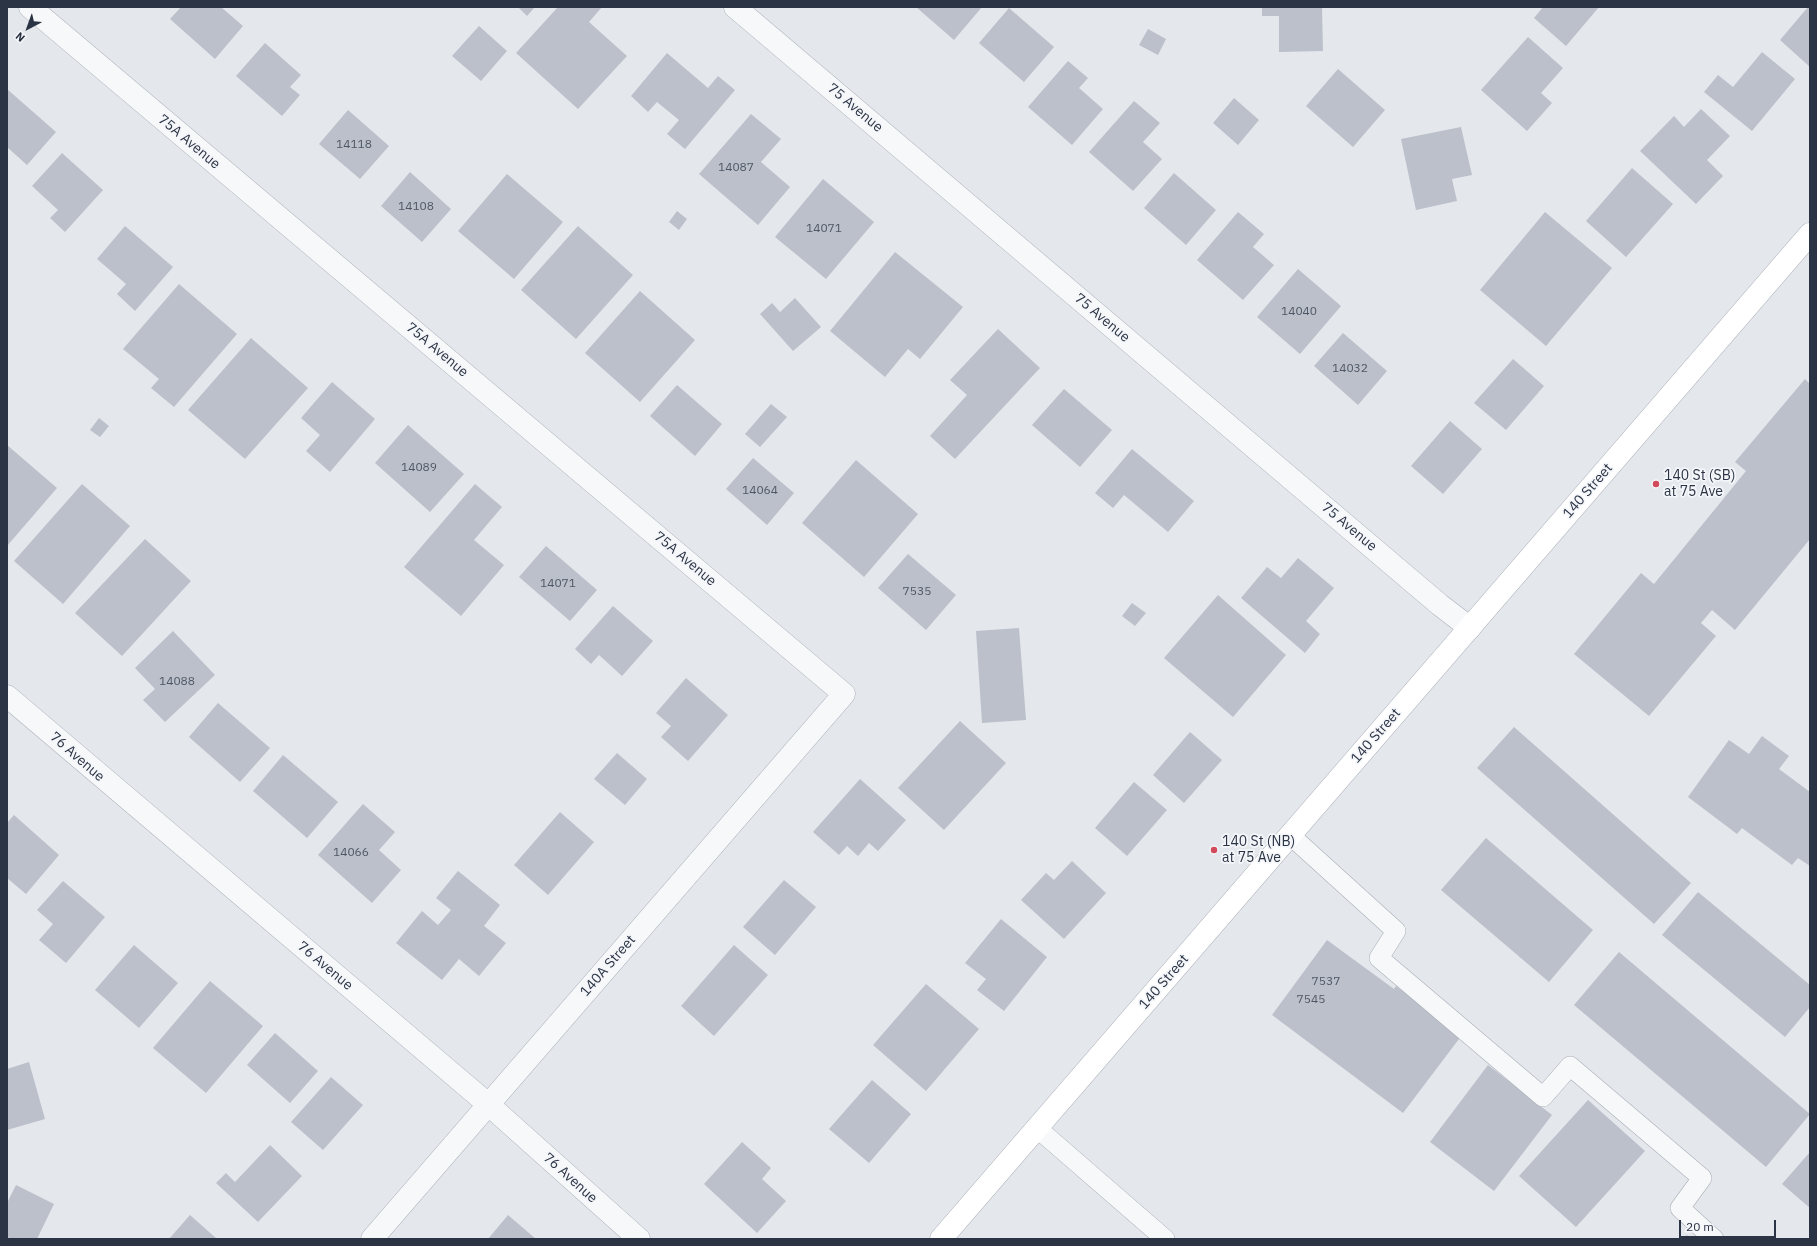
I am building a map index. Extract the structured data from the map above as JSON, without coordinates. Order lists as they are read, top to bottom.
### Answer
{
  "streets": {
    "main road": ["140 Street"],
    "street": [
      "75 Avenue",
      "75A Avenue",
      "76 Avenue",
      "140A Street"
    ]
  },
  "crossings": [
    ["75 Avenue", "140 Street"],
    ["75A Avenue", "140A Street"],
    ["76 Avenue", "140A Street"]
  ],
  "places": ["140 St (SB) at 75 Ave", "140 St (NB) at 75 Ave"],
  "house_numbers": [
    "14118",
    "14087",
    "14108",
    "14071",
    "14040",
    "14032",
    "14089",
    "14064",
    "14071",
    "7535",
    "14088",
    "14066",
    "7537",
    "7545"
  ],
  "scale_bar": "20 m",
  "north": "bottom left"
}
